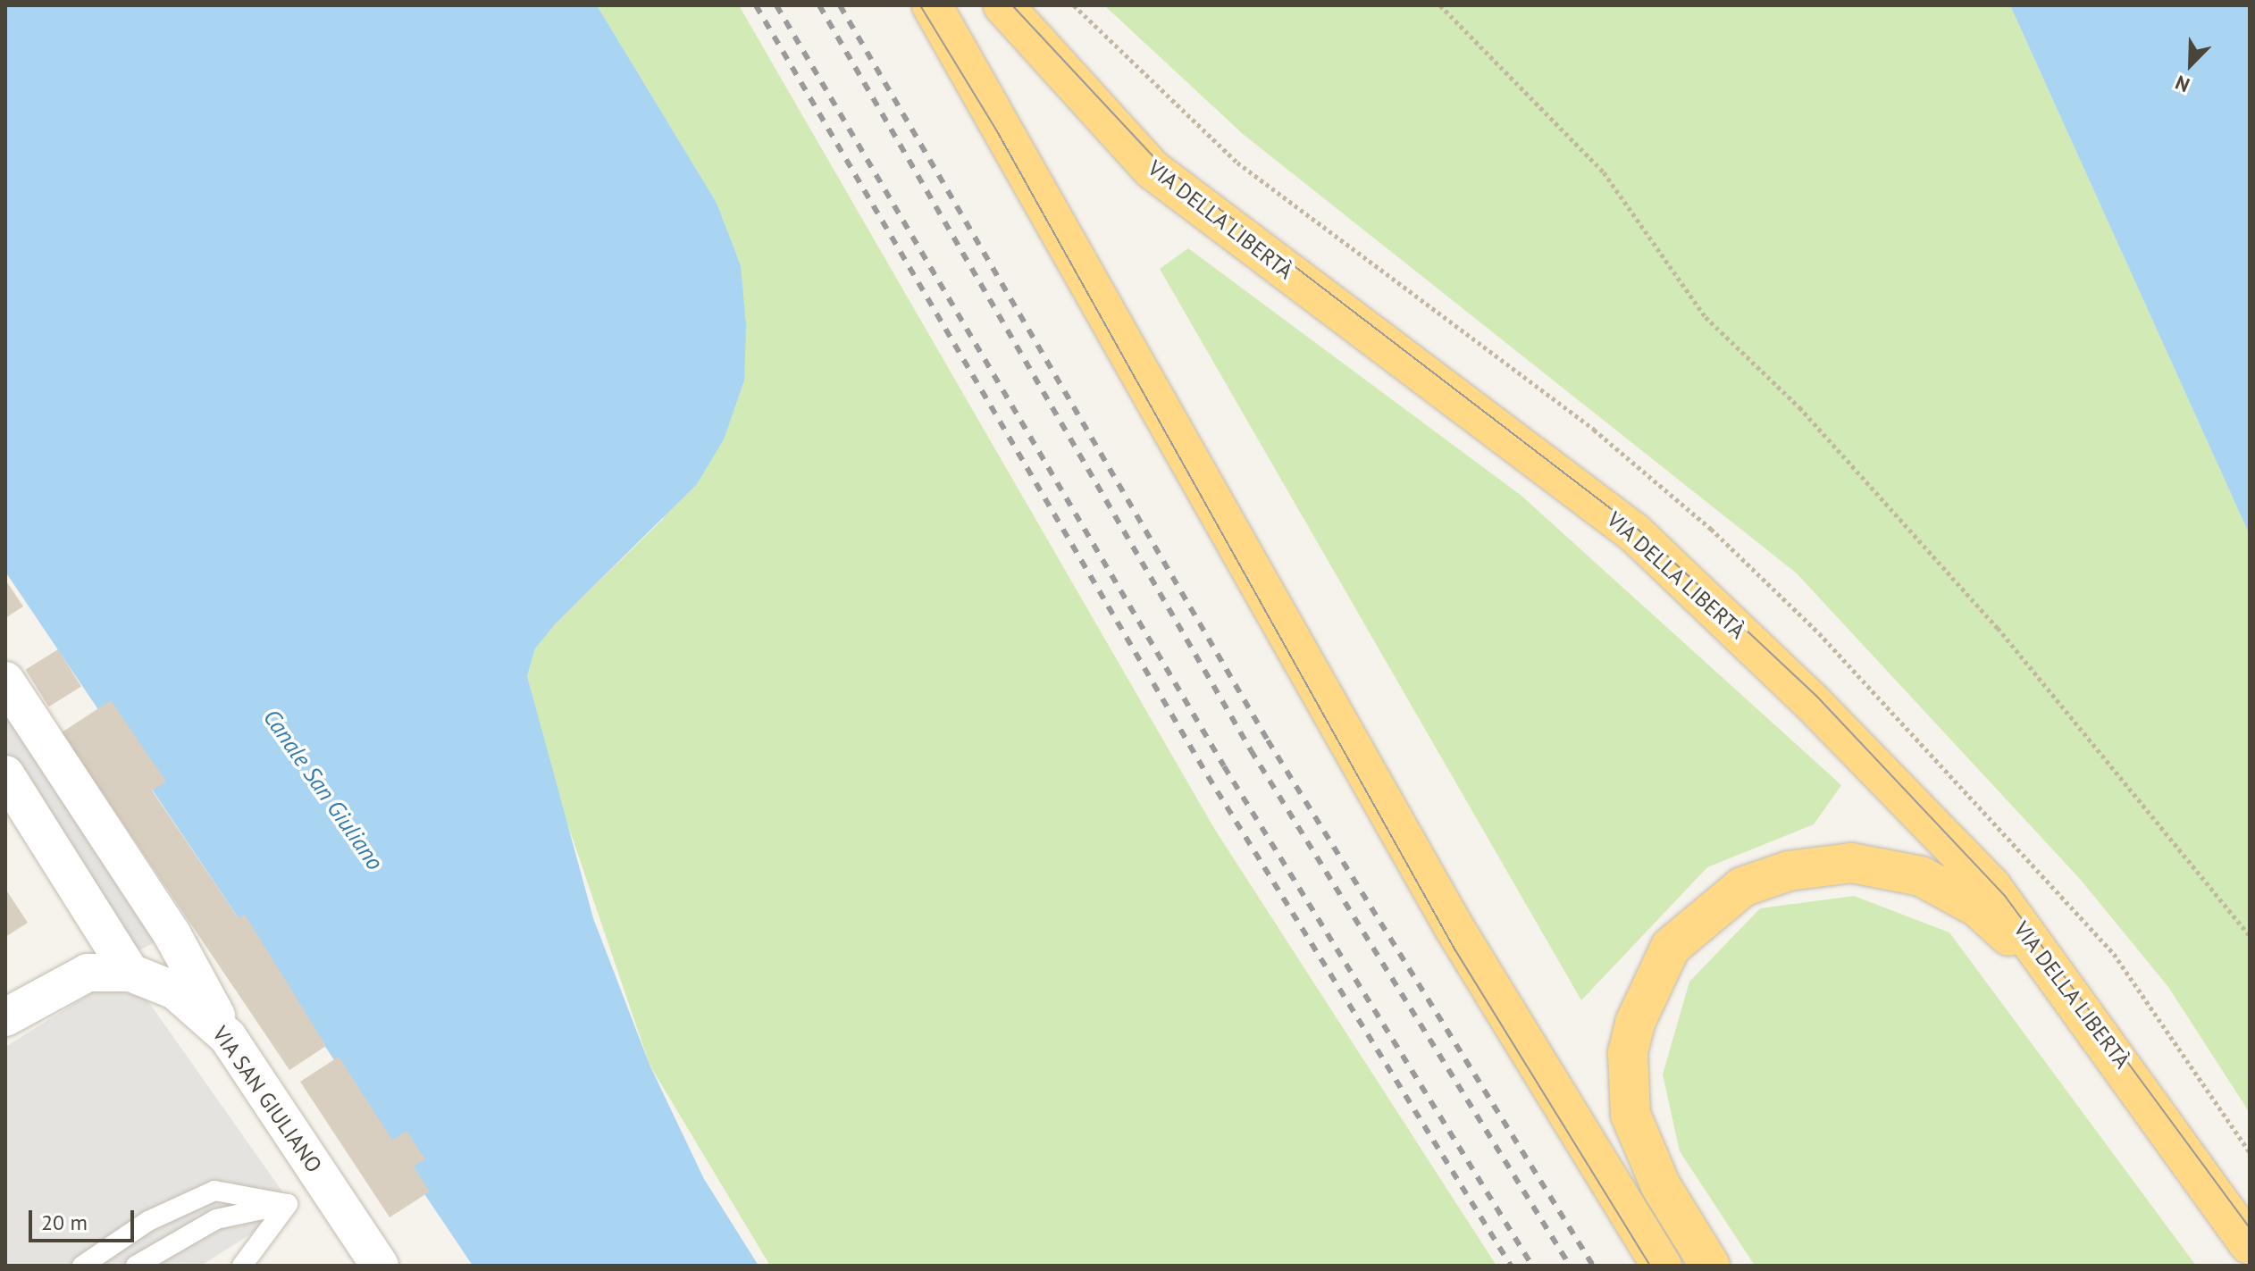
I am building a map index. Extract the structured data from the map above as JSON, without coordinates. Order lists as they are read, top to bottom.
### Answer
{
  "streets": {
    "highway": ["VIA DELLA LIBERTÀ"],
    "street": ["VIA SAN GIULIANO"]
  },
  "water": ["Canale San Giuliano"],
  "scale_bar": "20 m",
  "north": "bottom left"
}
